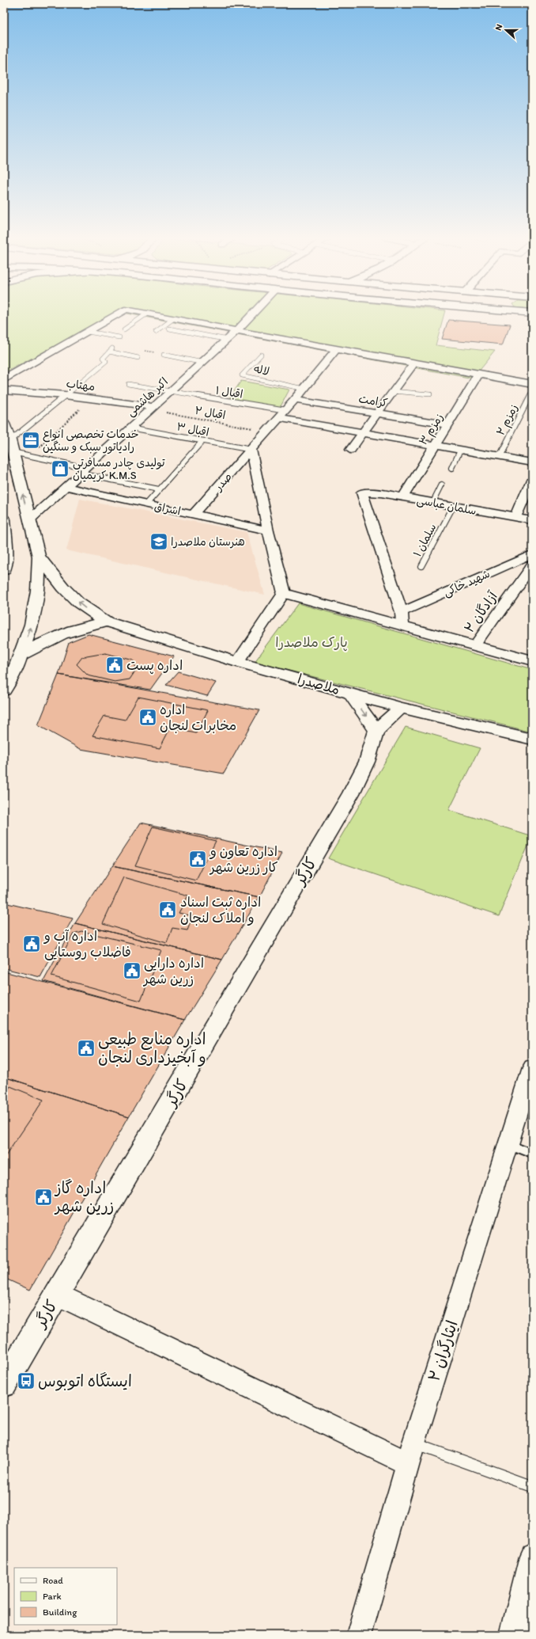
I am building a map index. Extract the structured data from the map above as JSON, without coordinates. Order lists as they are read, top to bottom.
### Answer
{
  "streets": {
    "main road": ["ملاصدرا", "کارگر"],
    "street": [
      "مهتاب",
      "اکبر هاشمی",
      "کرامت",
      "زمزم ۳",
      "صدر",
      "سلمان عباسی",
      "اشراق",
      "شهید خاکی",
      "آزادگان ۲",
      "ایثارگران ۲"
    ],
    "lane": [
      "لاله",
      "اقبال ۱",
      "زمزم ۲",
      "اقبال ۳",
      "سلمان ۱"
    ],
    "path": ["اقبال ۲"]
  },
  "crossings": [
    ["لاله", "صدر"],
    ["مهتاب", "اکبر هاشمی"],
    ["مهتاب", "اقبال ۲"],
    ["اقبال ۱", "اکبر هاشمی"],
    ["اقبال ۱", "صدر"],
    ["اکبر هاشمی", "اقبال ۲"],
    ["اکبر هاشمی", "اقبال ۳"],
    ["اکبر هاشمی", "اشراق"],
    ["کرامت", "زمزم ۳"],
    ["کرامت", "صدر"],
    ["اقبال ۲", "صدر"],
    ["اقبال ۳", "صدر"],
    ["زمزم ۳", "سلمان عباسی"],
    ["صدر", "اشراق"],
    ["سلمان عباسی", "سلمان ۱"],
    ["سلمان عباسی", "شهید خاکی"],
    ["ملاصدرا", "کارگر"]
  ],
  "parks": ["پارک ملاصدرا"],
  "places": {
    "office": ["خدمات تخصصی انواع رادیاتور سبک و سنگین"],
    "shop": ["تولیدی چادر مسافرتی کریمیان K.M.S"],
    "school or university": ["هنرستان ملاصدرا"],
    "public building": [
      "اداره پست",
      "اداره مخابرات لنجان",
      "اداره تعاون و کار زرین شهر",
      "اداره ثبت اسناد و املاک لنجان",
      "اداره آب و فاضلاب روستایی",
      "اداره دارایی زرین شهر",
      "اداره منابع طبیعی و آبخیزداری لنجان",
      "اداره گاز زرین شهر"
    ],
    "bus stop": ["ایستگاه اتوبوس"]
  },
  "legend": ["Road", "Park", "Building"],
  "north": "left"
}
